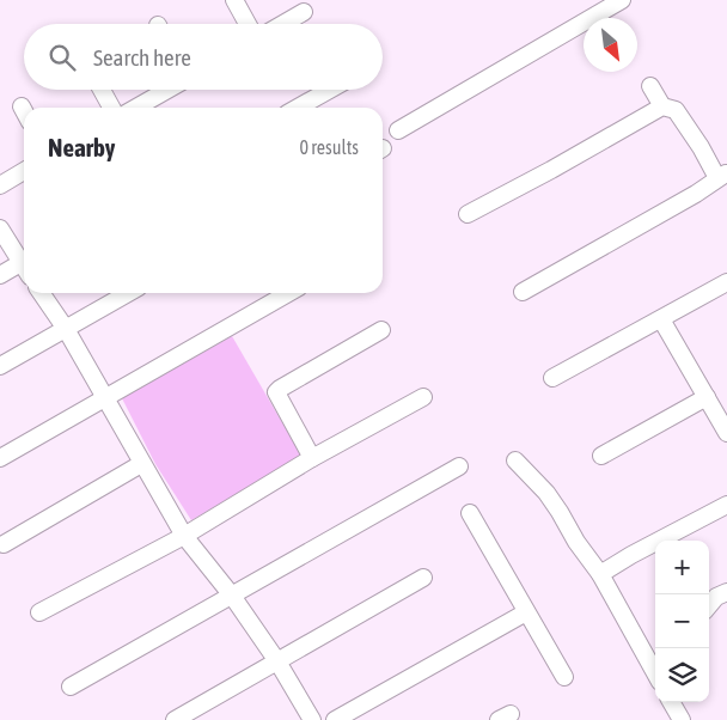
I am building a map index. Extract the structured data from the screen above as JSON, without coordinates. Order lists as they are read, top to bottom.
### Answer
{
  "north": "bottom right",
  "page": {
    "search": "Search here",
    "heading": ["Nearby", "0 results"],
    "map_buttons": ["+", "−"]
  }
}
